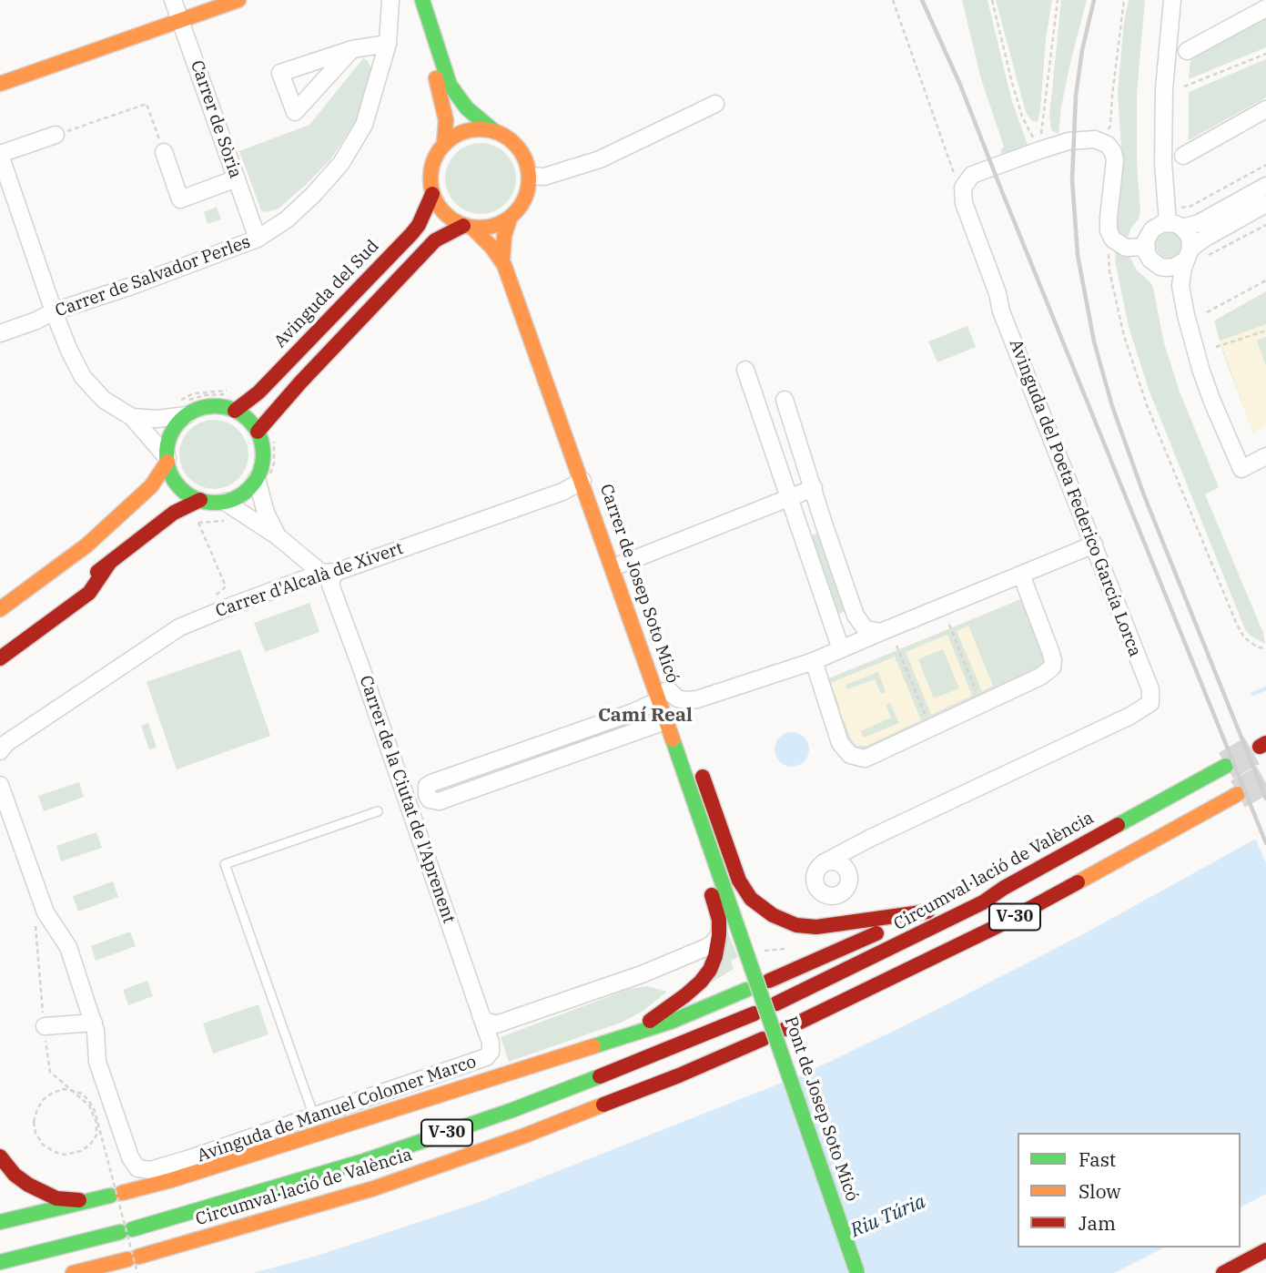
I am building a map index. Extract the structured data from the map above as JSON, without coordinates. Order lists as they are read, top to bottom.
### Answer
{
  "streets": {
    "main road": [
      "Avinguda del Sud",
      "Carrer de Josep Soto Micó",
      "Circumval·lació de València",
      "V-30",
      "Pont de Josep Soto Micó"
    ],
    "street": [
      "Carrer de Sòria",
      "Carrer de Salvador Perles",
      "Avinguda del Poeta Federico García Lorca",
      "Carrer d'Alcalà de Xivert",
      "Carrer de la Ciutat de l'Aprenent",
      "Avinguda de Manuel Colomer Marco"
    ]
  },
  "crossings": [
    ["Carrer de Sòria", "Carrer de Salvador Perles"],
    ["Avinguda del Sud", "Carrer de Josep Soto Micó"],
    ["Carrer d'Alcalà de Xivert", "Carrer de Josep Soto Micó"],
    ["Carrer d'Alcalà de Xivert", "Carrer de la Ciutat de l'Aprenent"],
    ["Carrer de la Ciutat de l'Aprenent", "Avinguda de Manuel Colomer Marco"]
  ],
  "districts": ["Camí Real"],
  "water": ["Riu Túria"],
  "legend": ["Fast", "Slow", "Jam"]
}
